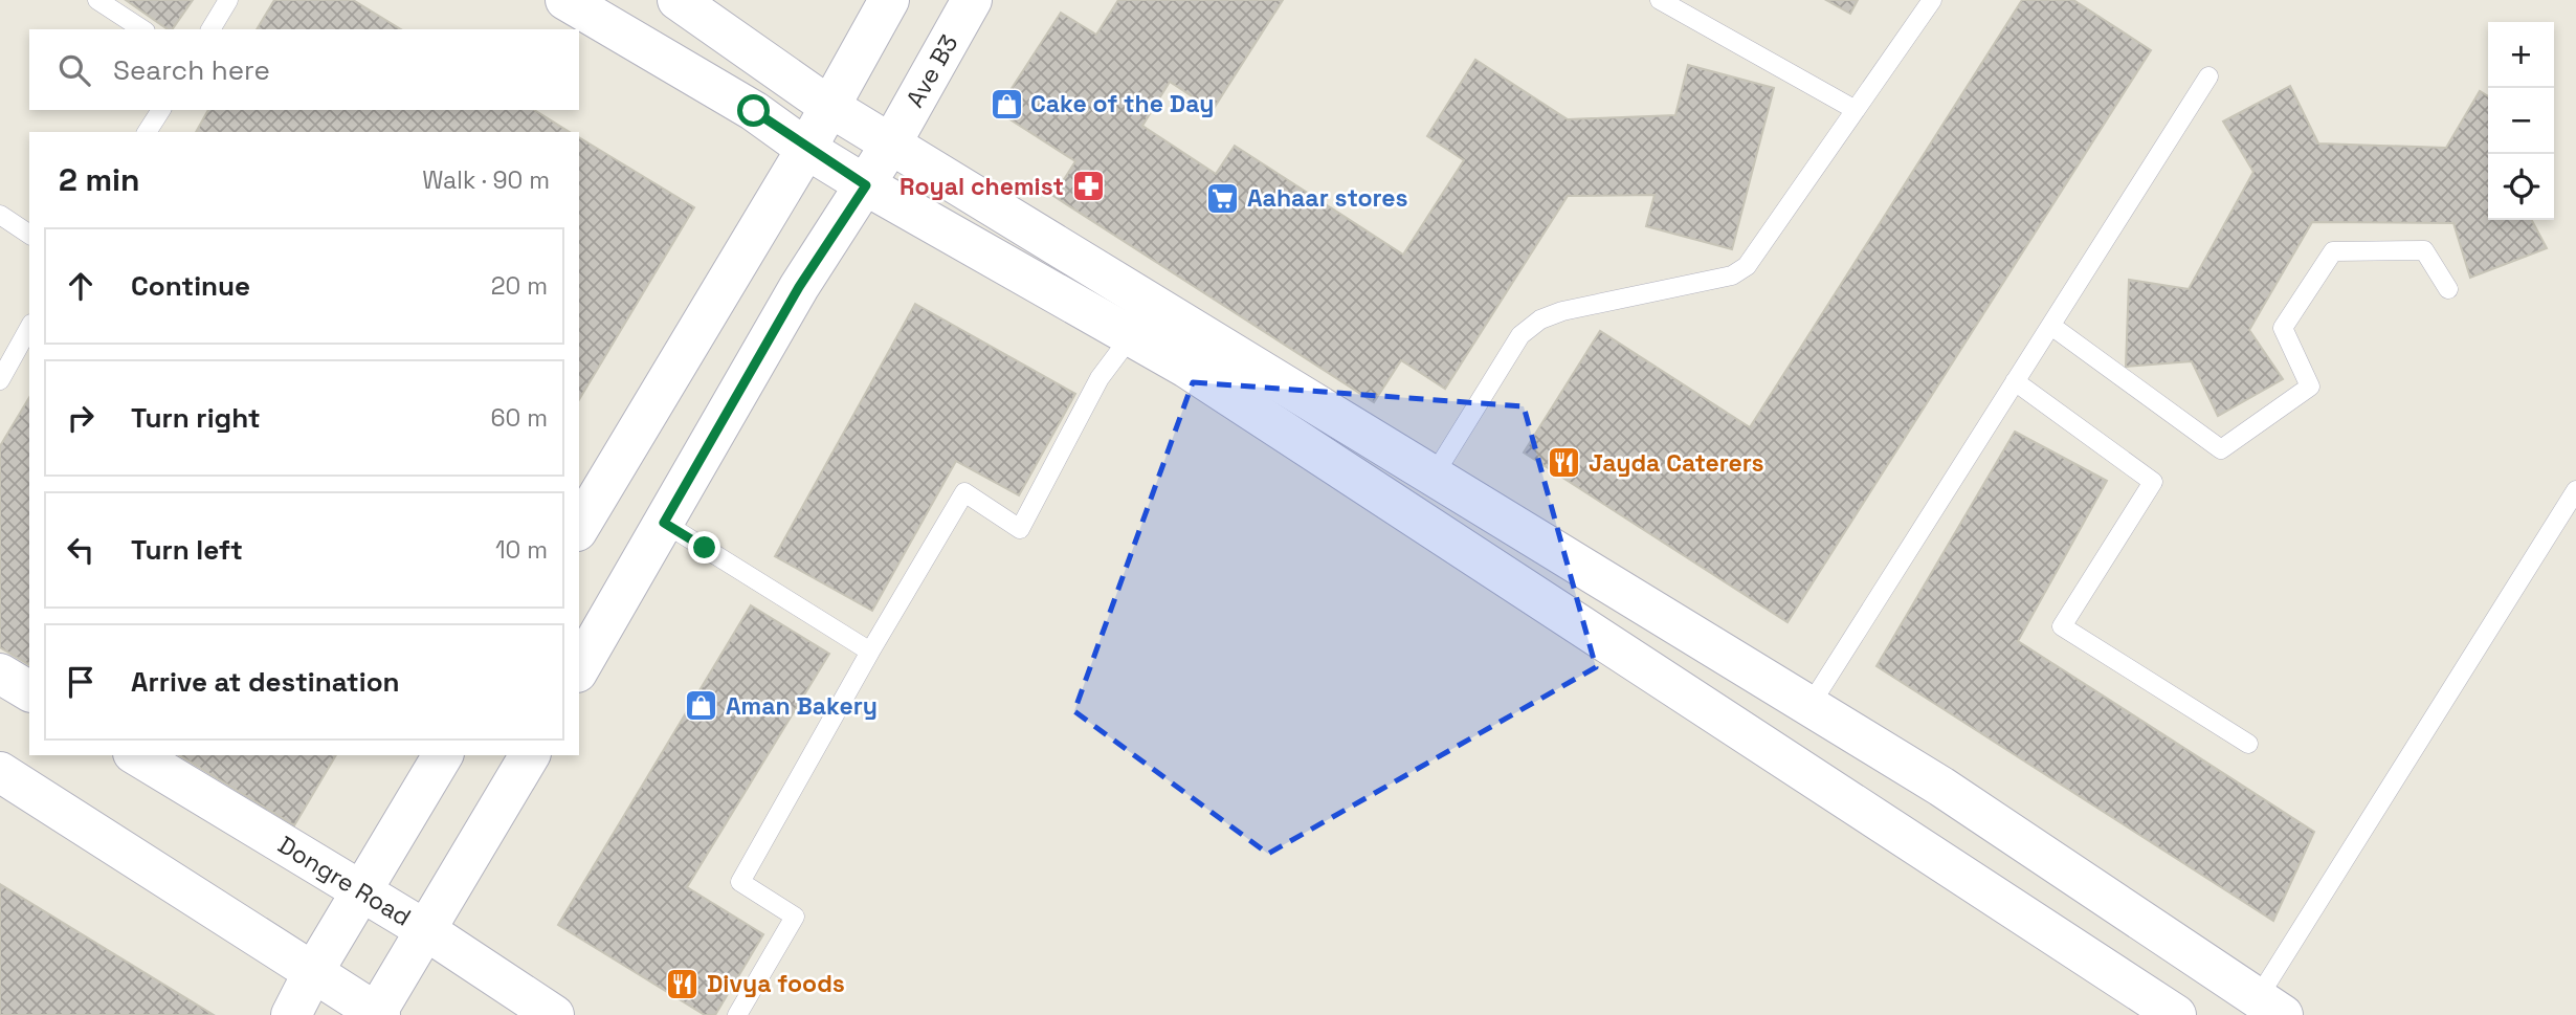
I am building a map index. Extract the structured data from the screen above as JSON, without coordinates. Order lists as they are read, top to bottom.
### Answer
{
  "streets": {
    "street": ["Ave B3", "Dongre Road"]
  },
  "places": {
    "shop": ["Cake of the Day", "Aman Bakery"],
    "pharmacy": ["Royal chemist"],
    "supermarket": ["Aahaar stores"],
    "restaurant": ["Jayda Caterers", "Divya foods"]
  },
  "page": {
    "map_buttons": ["+", "−"],
    "search": "Search here",
    "heading": ["2 min", "Walk · 90 m"],
    "list": [
      ["Continue", "20 m"],
      ["Turn right", "60 m"],
      ["Turn left", "10 m"],
      "Arrive at destination"
    ]
  }
}
